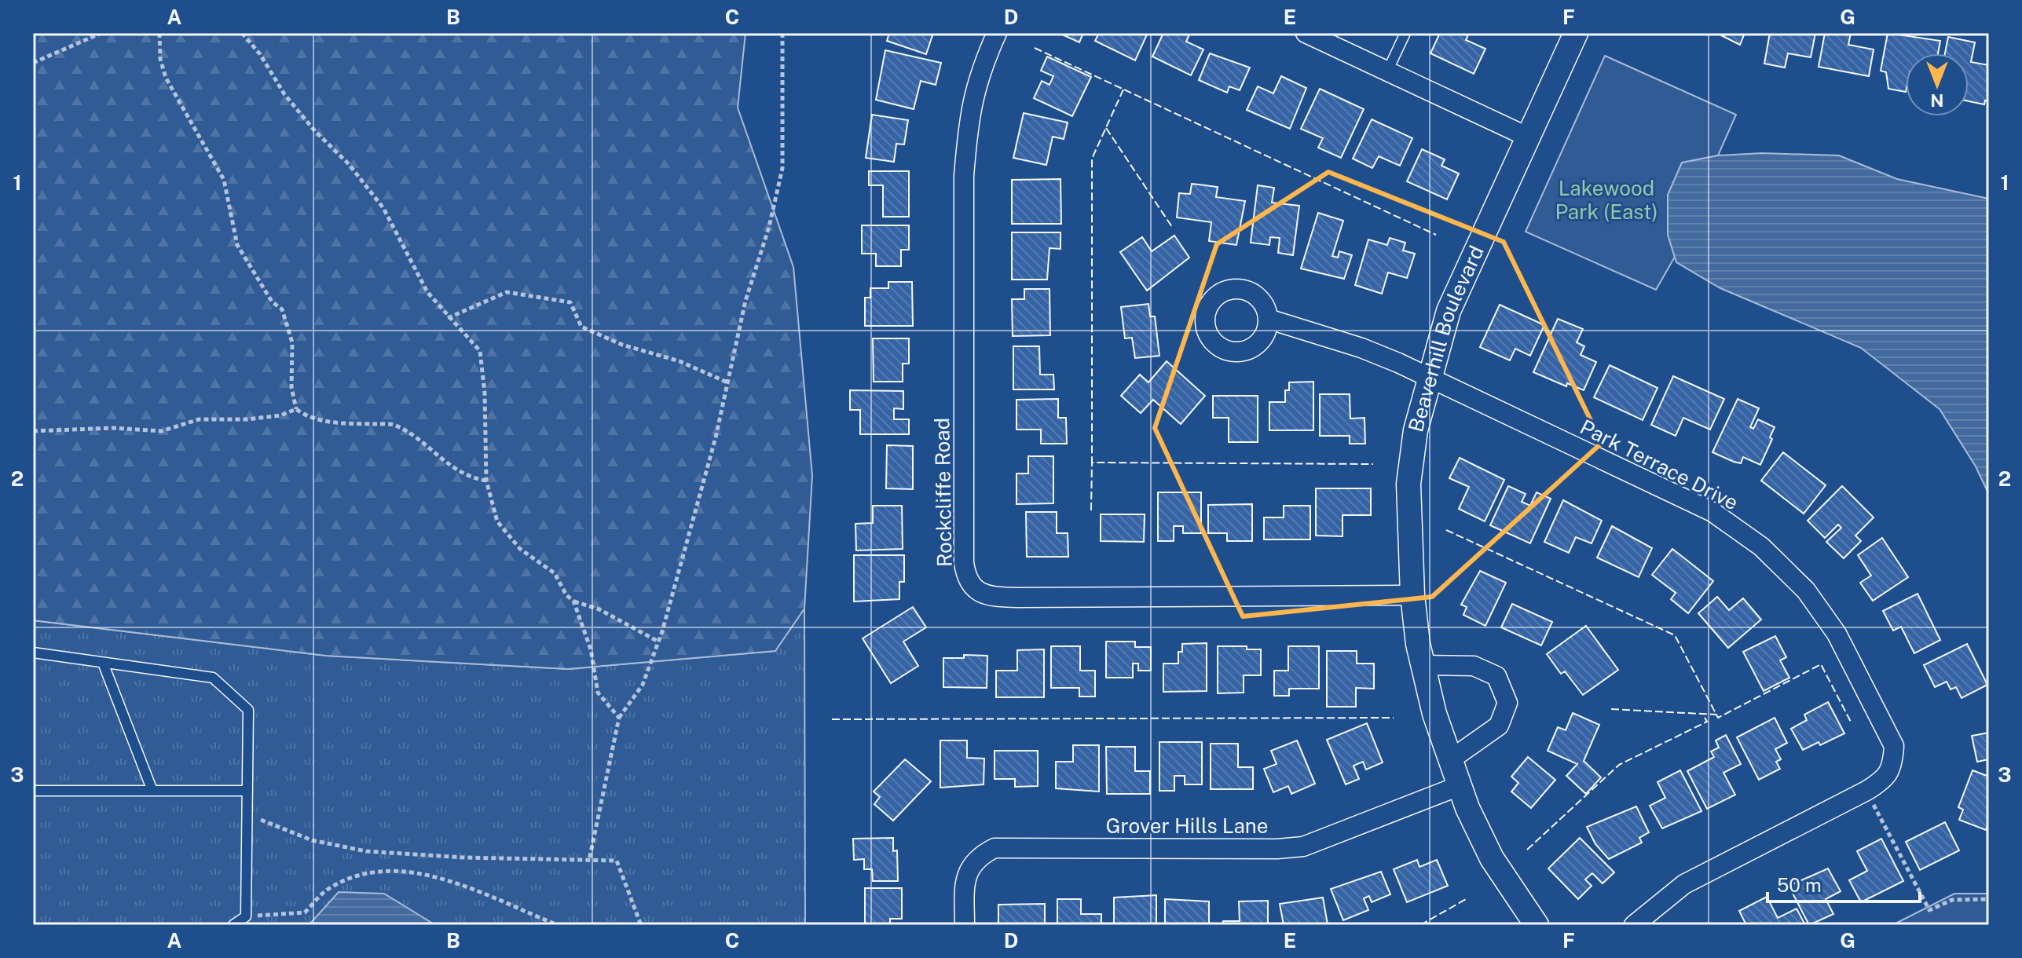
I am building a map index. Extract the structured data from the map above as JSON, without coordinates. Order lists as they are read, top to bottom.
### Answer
{
  "streets": {
    "street": [
      "Beaverhill Boulevard",
      "Park Terrace Drive",
      "Rockcliffe Road",
      "Grover Hills Lane"
    ]
  },
  "crossings": [
    ["Beaverhill Boulevard", "Park Terrace Drive"],
    ["Beaverhill Boulevard", "Rockcliffe Road"],
    ["Beaverhill Boulevard", "Grover Hills Lane"]
  ],
  "parks": ["Lakewood Park (East)"],
  "scale_bar": "50 m",
  "north": "bottom",
  "grid": {
    "columns": [
      "A",
      "B",
      "C",
      "D",
      "E",
      "F",
      "G"
    ],
    "rows": ["1", "2", "3"]
  }
}
